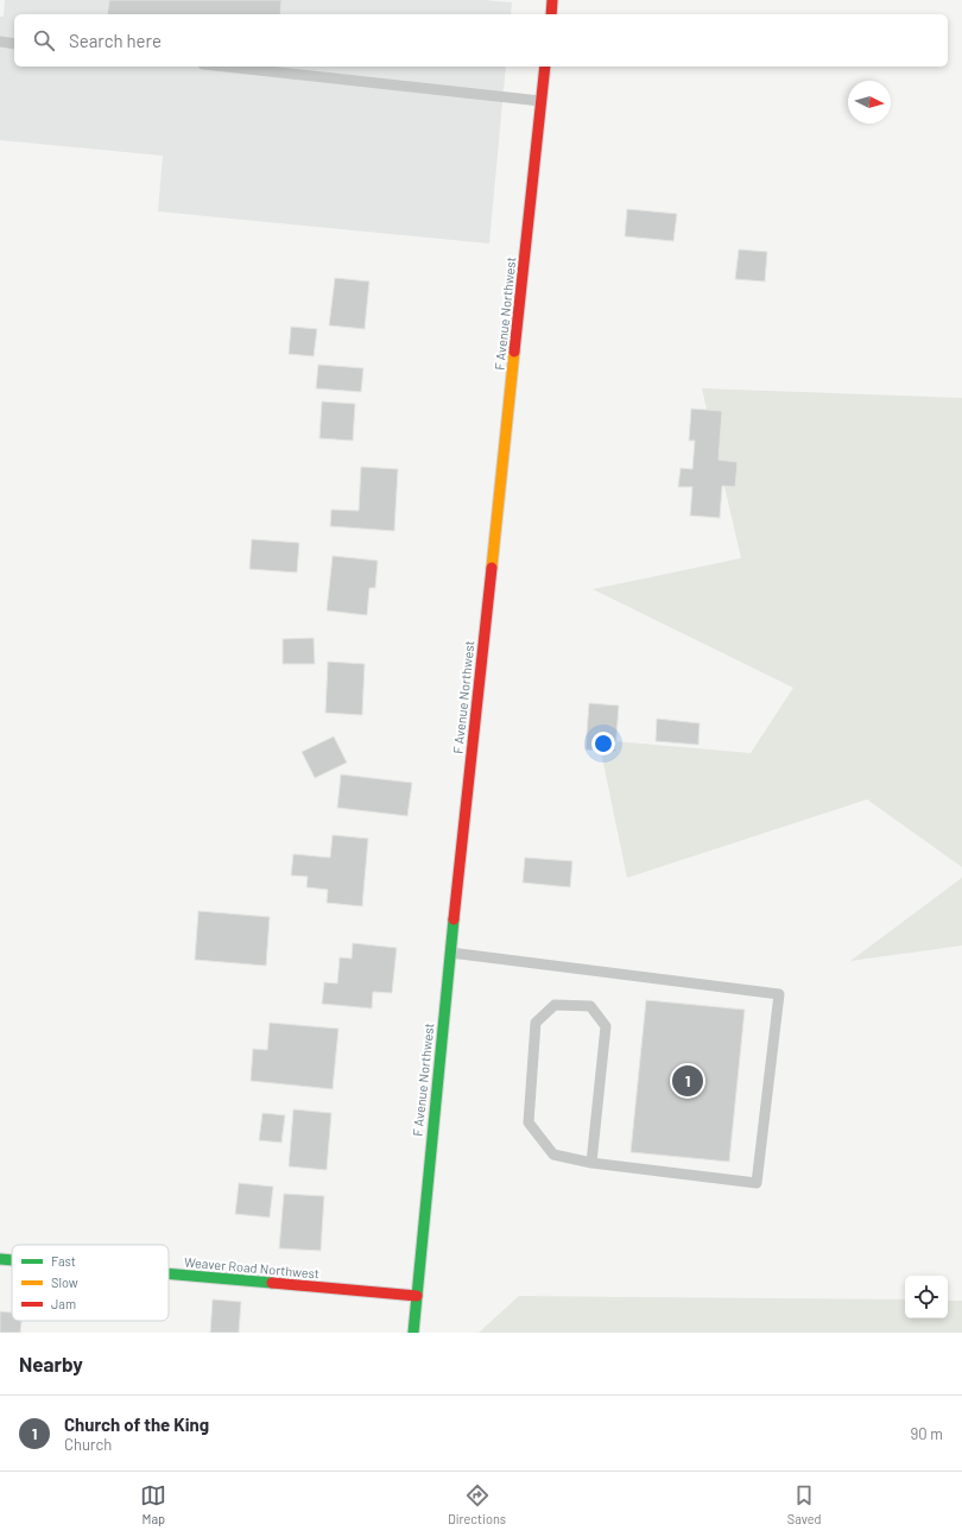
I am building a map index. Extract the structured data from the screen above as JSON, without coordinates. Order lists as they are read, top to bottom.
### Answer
{
  "streets": {
    "main road": ["F Avenue Northwest", "Weaver Road Northwest"]
  },
  "crossings": [
    ["F Avenue Northwest", "Weaver Road Northwest"]
  ],
  "legend": ["Fast", "Slow", "Jam"],
  "north": "right",
  "page": {
    "search": "Search here",
    "pins": "1",
    "heading": "Nearby",
    "list": [
      {
        "mark": "1",
        "name": "Church of the King",
        "note": "Church",
        "value": "90 m"
      }
    ],
    "nav": ["Map", "Directions", "Saved"]
  }
}
